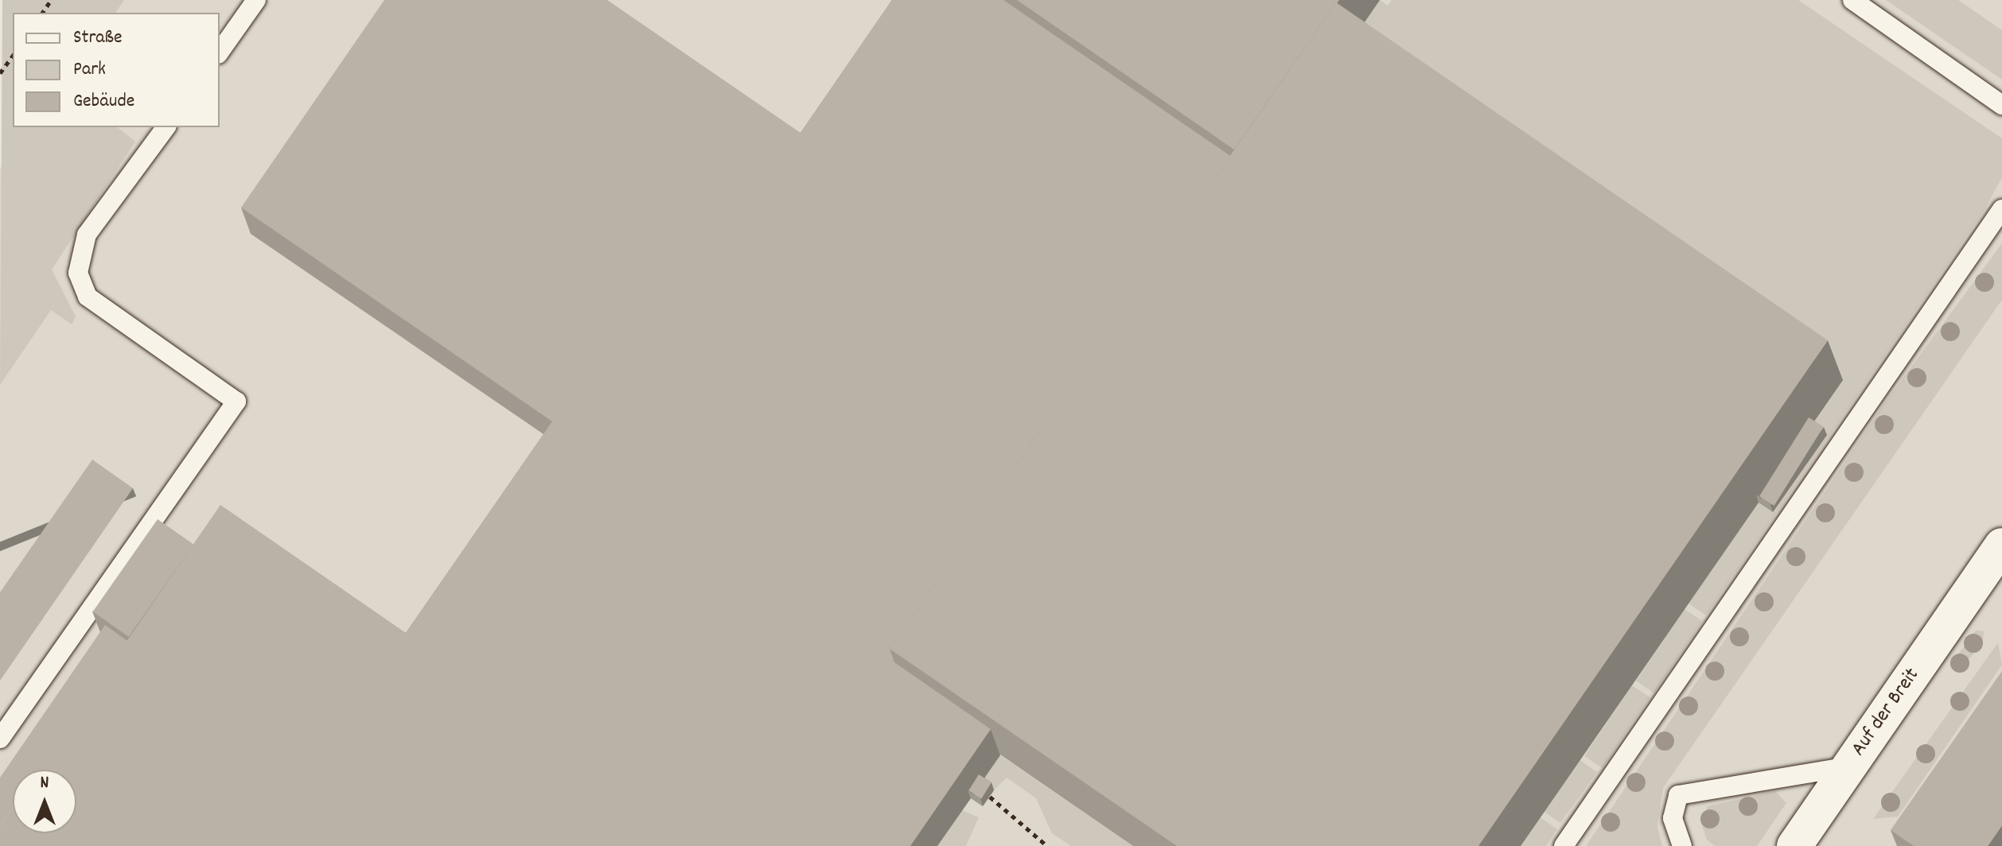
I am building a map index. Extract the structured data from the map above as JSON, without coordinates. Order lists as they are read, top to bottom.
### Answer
{
  "streets": {
    "street": ["Auf der Breit"]
  },
  "legend": ["Straße", "Park", "Gebäude"],
  "north": "top"
}
